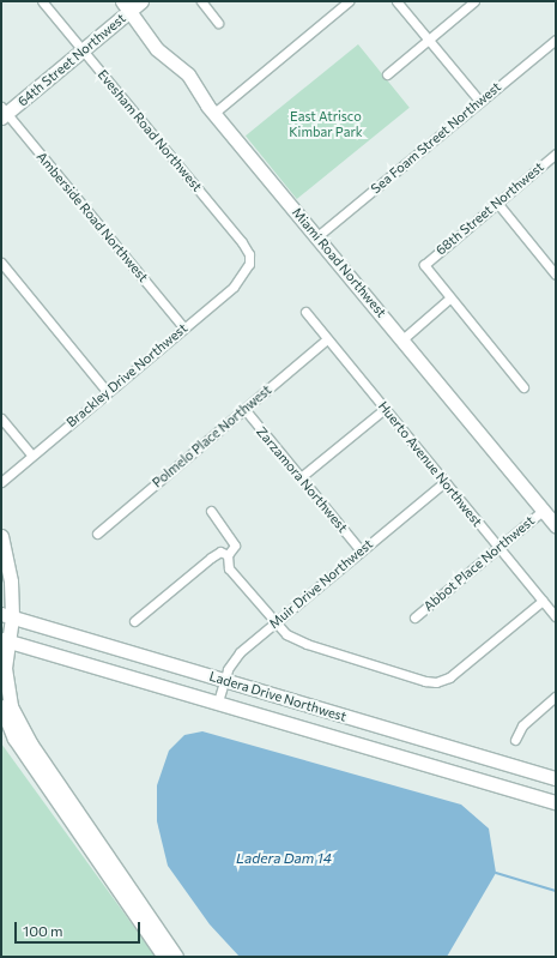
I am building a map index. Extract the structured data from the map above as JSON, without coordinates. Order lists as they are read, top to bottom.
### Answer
{
  "streets": {
    "street": [
      "64th Street Northwest",
      "Evesham Road Northwest",
      "Sea Foam Street Northwest",
      "68th Street Northwest",
      "Amberside Road Northwest",
      "Miami Road Northwest",
      "Brackley Drive Northwest",
      "Polmelo Place Northwest",
      "Huerto Avenue Northwest",
      "Zarzamora Northwest",
      "Abbot Place Northwest",
      "Muir Drive Northwest",
      "Ladera Drive Northwest"
    ]
  },
  "crossings": [
    ["64th Street Northwest", "Evesham Road Northwest"],
    ["64th Street Northwest", "Amberside Road Northwest"],
    ["64th Street Northwest", "Miami Road Northwest"],
    ["Evesham Road Northwest", "Brackley Drive Northwest"],
    ["Sea Foam Street Northwest", "Miami Road Northwest"],
    ["Amberside Road Northwest", "Brackley Drive Northwest"],
    ["Miami Road Northwest", "Abbot Place Northwest"],
    ["Polmelo Place Northwest", "Huerto Avenue Northwest"],
    ["Polmelo Place Northwest", "Zarzamora Northwest"],
    ["Huerto Avenue Northwest", "Abbot Place Northwest"],
    ["Huerto Avenue Northwest", "Muir Drive Northwest"],
    ["Zarzamora Northwest", "Muir Drive Northwest"],
    ["Muir Drive Northwest", "Ladera Drive Northwest"]
  ],
  "water": ["Ladera Dam 14"],
  "parks": ["East Atrisco Kimbar Park"],
  "scale_bar": "100 m"
}
